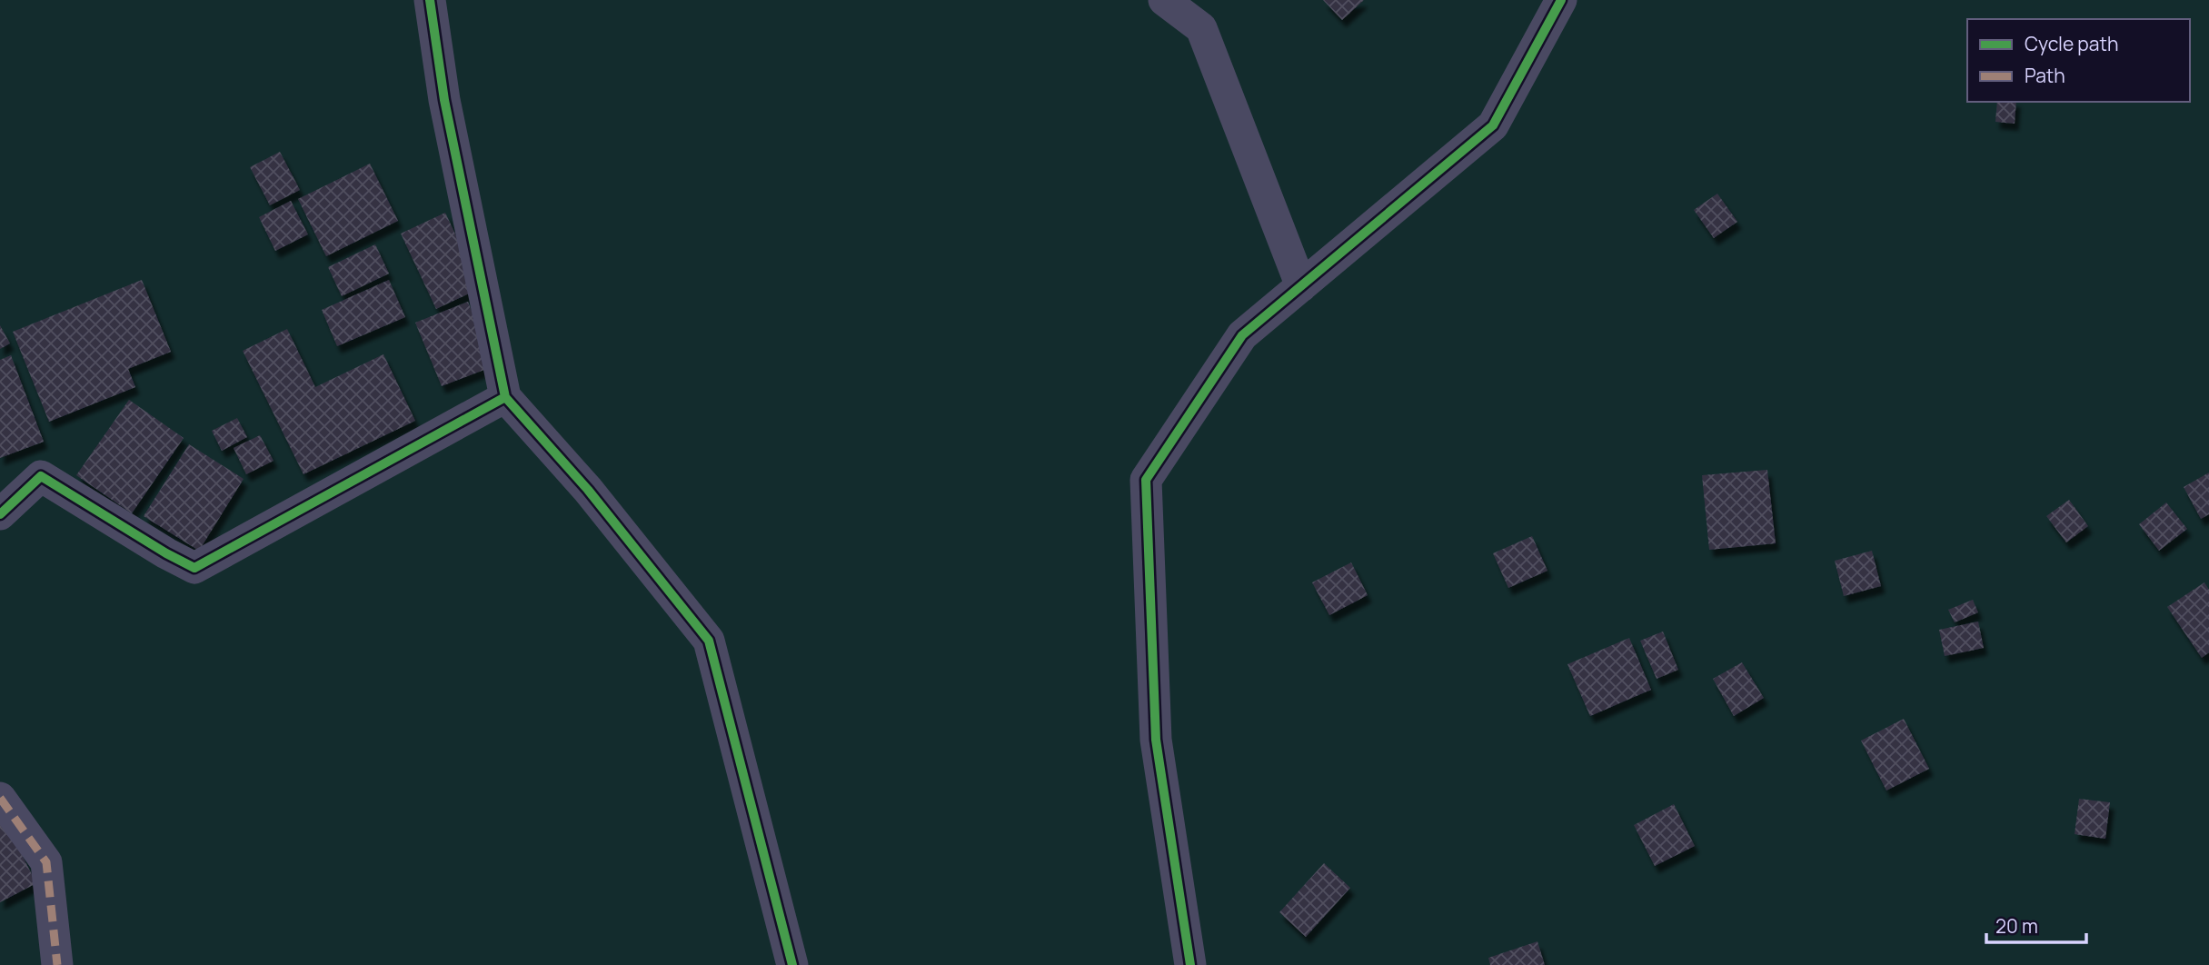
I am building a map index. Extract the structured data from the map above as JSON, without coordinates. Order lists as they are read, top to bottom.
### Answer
{
  "legend": ["Cycle path", "Path"],
  "scale_bar": "20 m"
}
